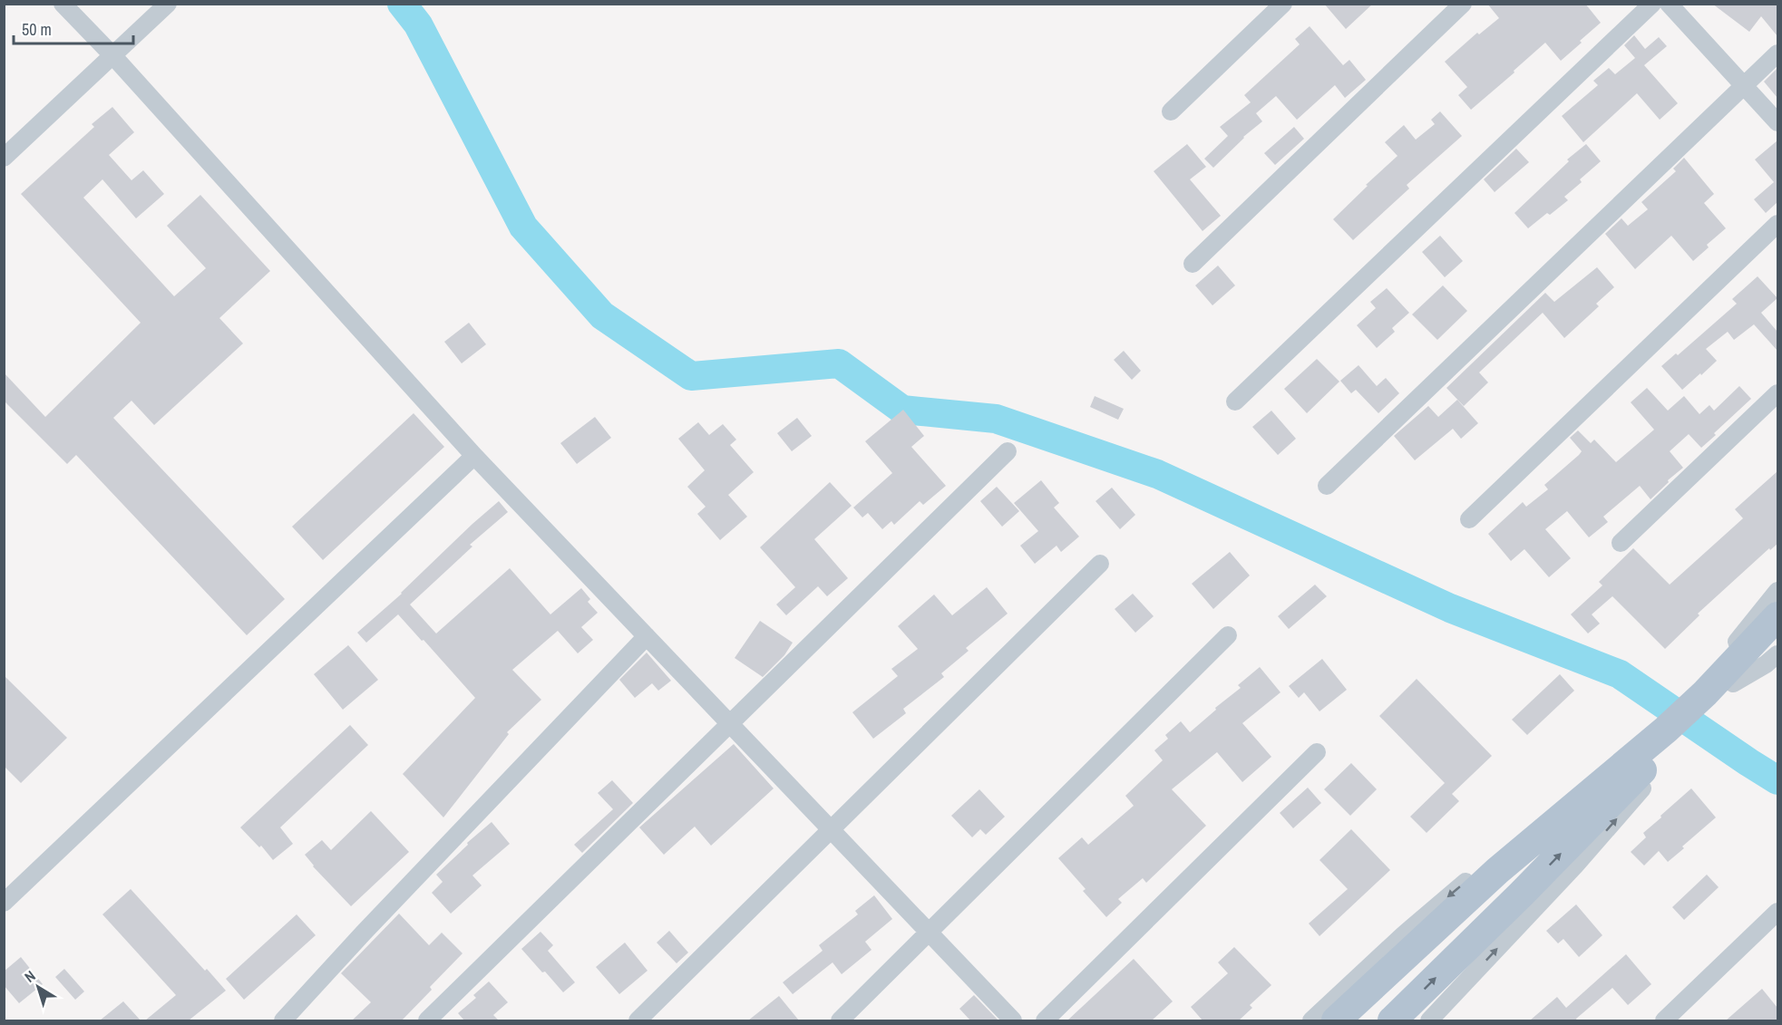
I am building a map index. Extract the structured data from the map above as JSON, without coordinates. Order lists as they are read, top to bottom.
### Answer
{
  "scale_bar": "50 m",
  "north": "top left"
}
